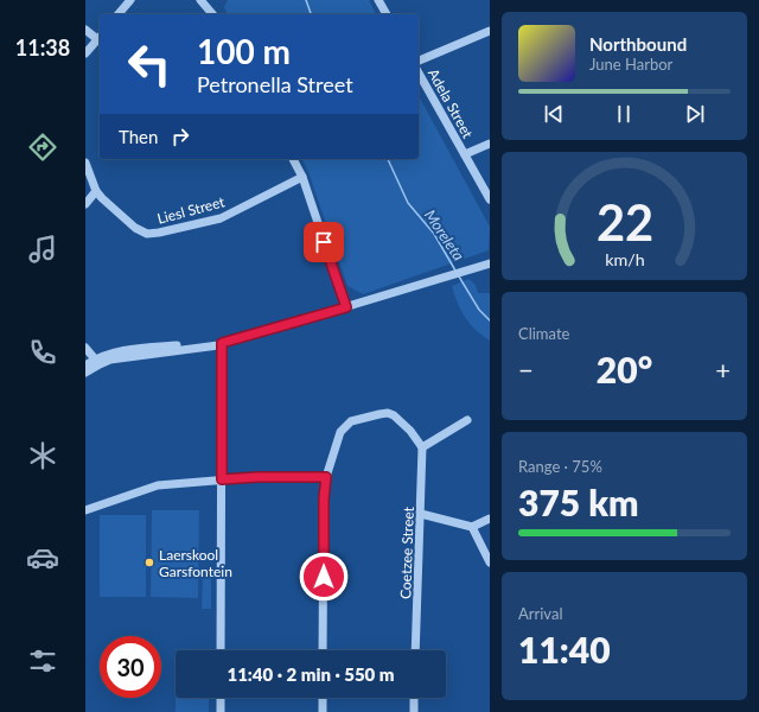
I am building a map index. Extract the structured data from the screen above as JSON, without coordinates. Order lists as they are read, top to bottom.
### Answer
{
  "streets": {
    "street": ["Adela Street", "Liesl Street", "Coetzee Street"]
  },
  "water": ["Moreleta"],
  "places": ["Laerskool Garsfontein"],
  "page": {
    "tabs": "11:38",
    "turn": ["100 m", "Petronella Street"],
    "song": ["Northbound", "June Harbor"],
    "then": "Then",
    "tile": [
      "Climate",
      ["Range · 75%", "375 km"],
      ["Arrival", "11:40"]
    ],
    "heat": ["−", "20°", "+"],
    "limit": "30",
    "trip": "11:40 · 2 min · 550 m",
    "gauge": ["22", "km/h"]
  }
}
